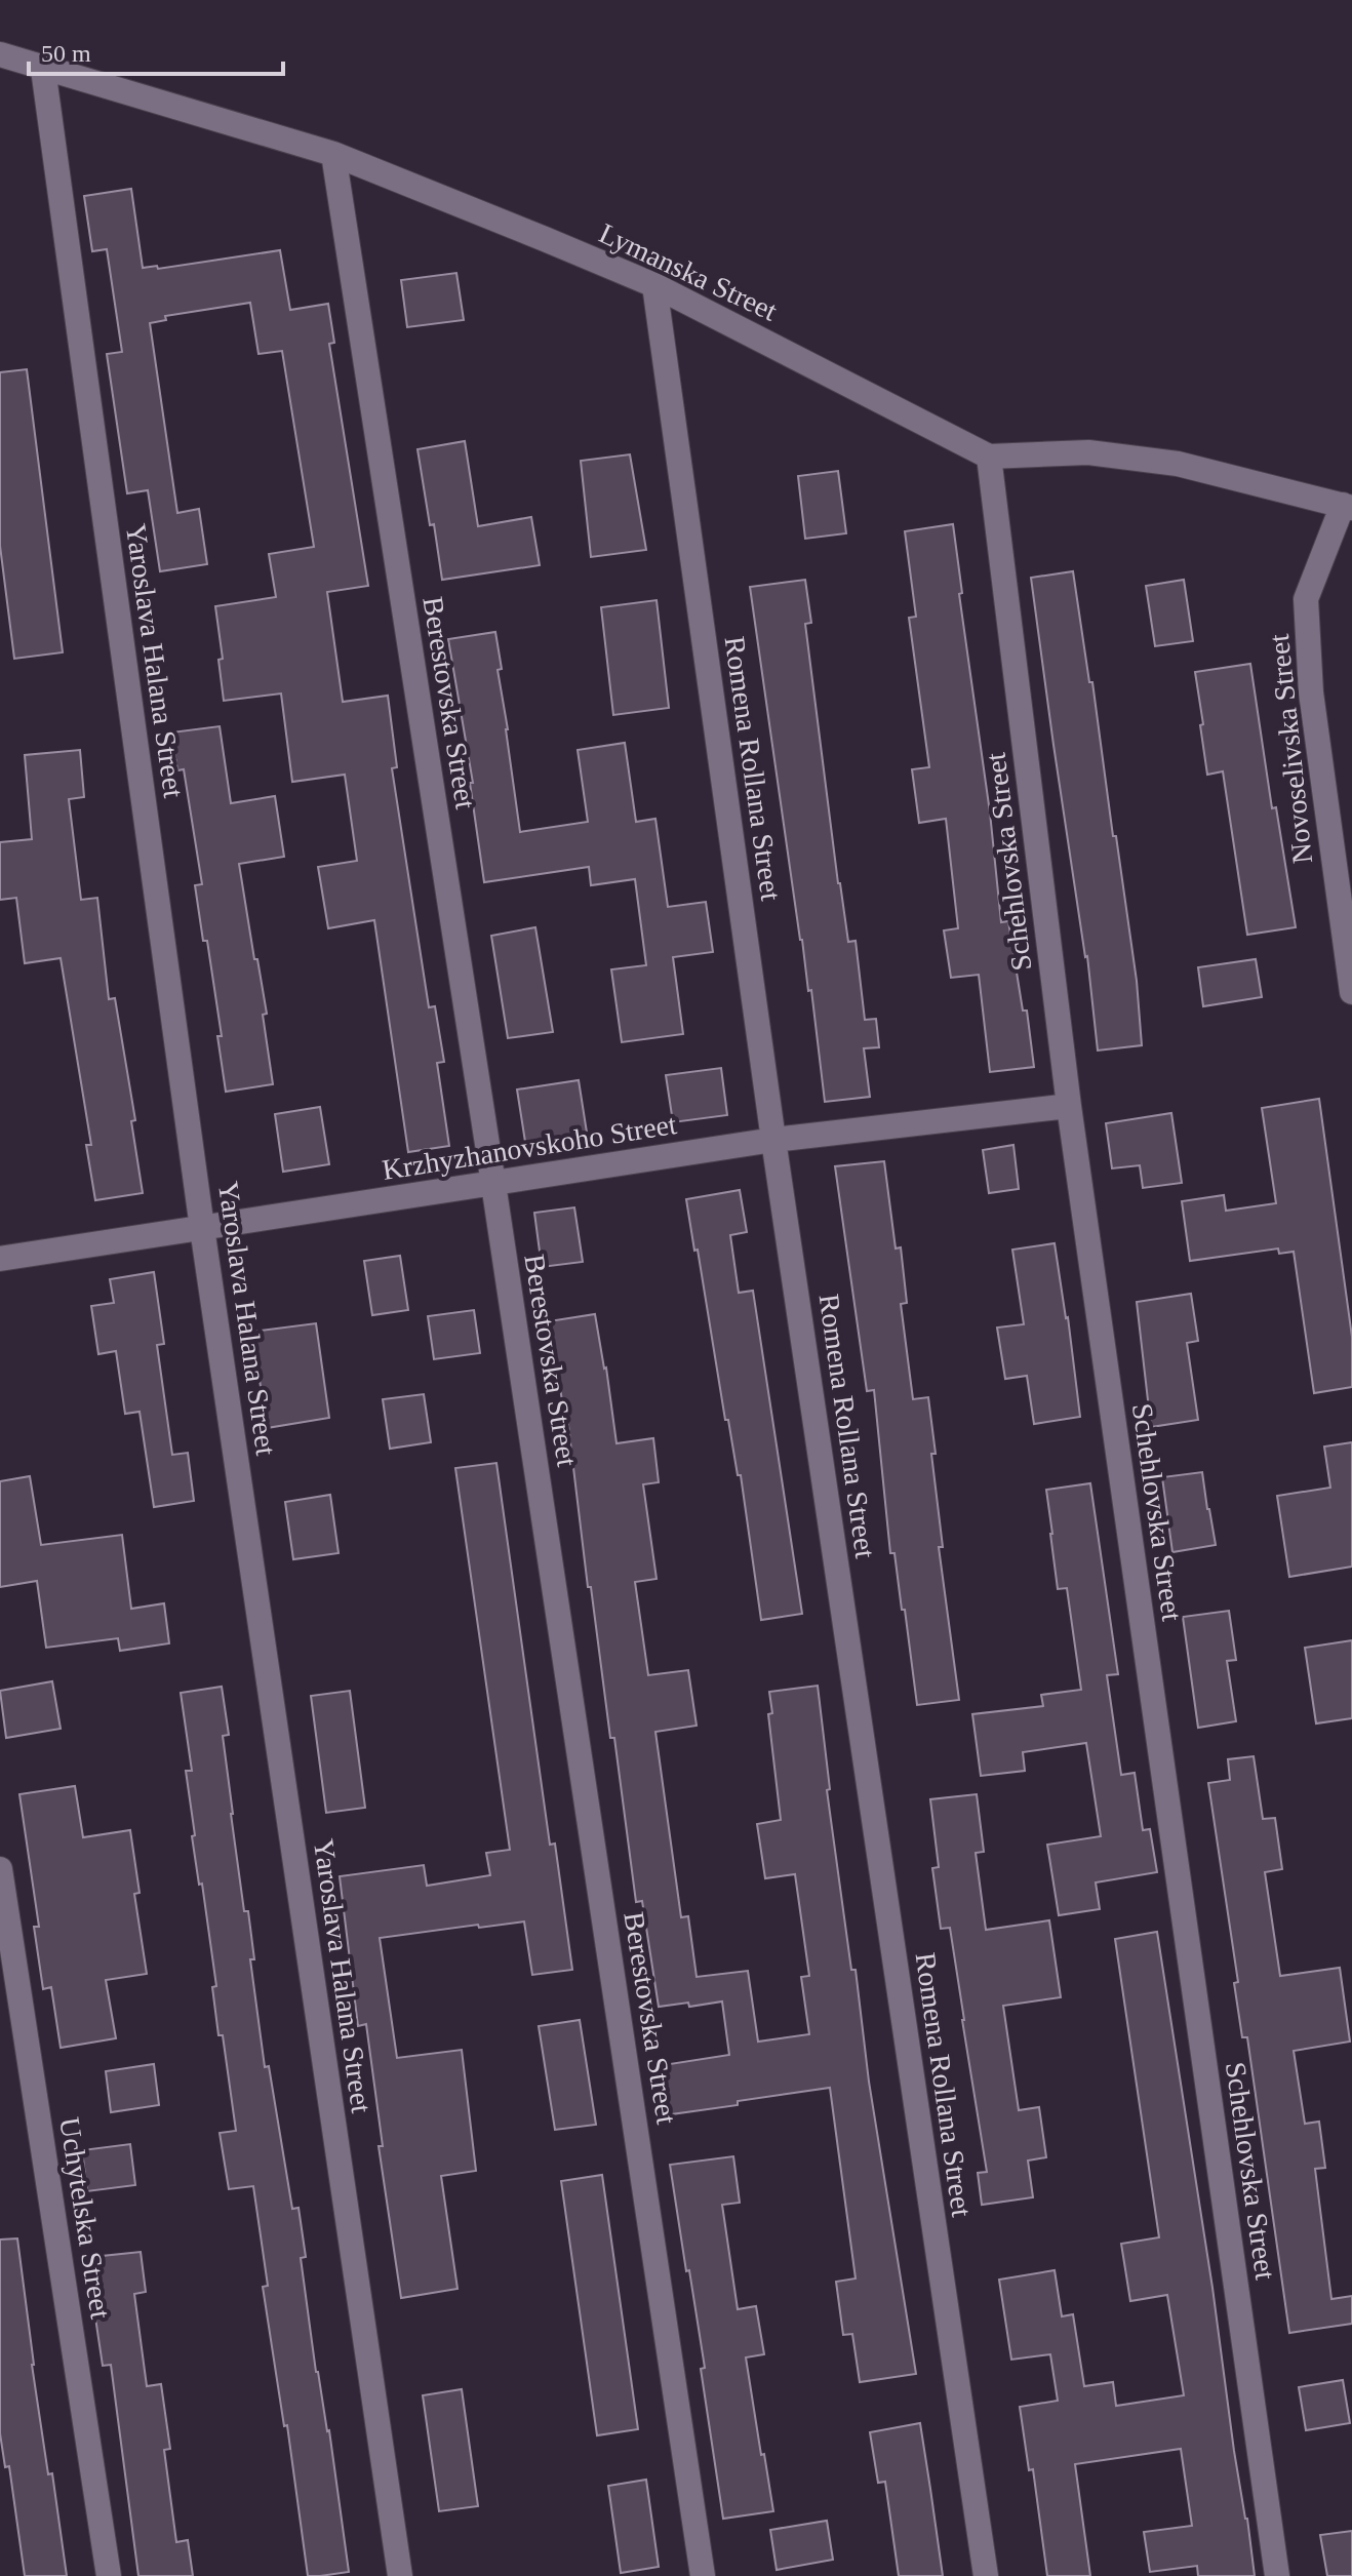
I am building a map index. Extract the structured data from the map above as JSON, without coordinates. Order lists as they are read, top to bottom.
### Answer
{
  "streets": {
    "street": [
      "Lymanska Street",
      "Yaroslava Halana Street",
      "Berestovska Street",
      "Novoselivska Street",
      "Romena Rollana Street",
      "Schehlovska Street",
      "Krzhyzhanovskoho Street",
      "Uchytelska Street"
    ]
  },
  "crossings": [
    ["Lymanska Street", "Yaroslava Halana Street"],
    ["Lymanska Street", "Berestovska Street"],
    ["Lymanska Street", "Novoselivska Street"],
    ["Lymanska Street", "Romena Rollana Street"],
    ["Lymanska Street", "Schehlovska Street"],
    ["Yaroslava Halana Street", "Krzhyzhanovskoho Street"],
    ["Berestovska Street", "Krzhyzhanovskoho Street"],
    ["Romena Rollana Street", "Krzhyzhanovskoho Street"],
    ["Schehlovska Street", "Krzhyzhanovskoho Street"]
  ],
  "scale_bar": "50 m"
}
